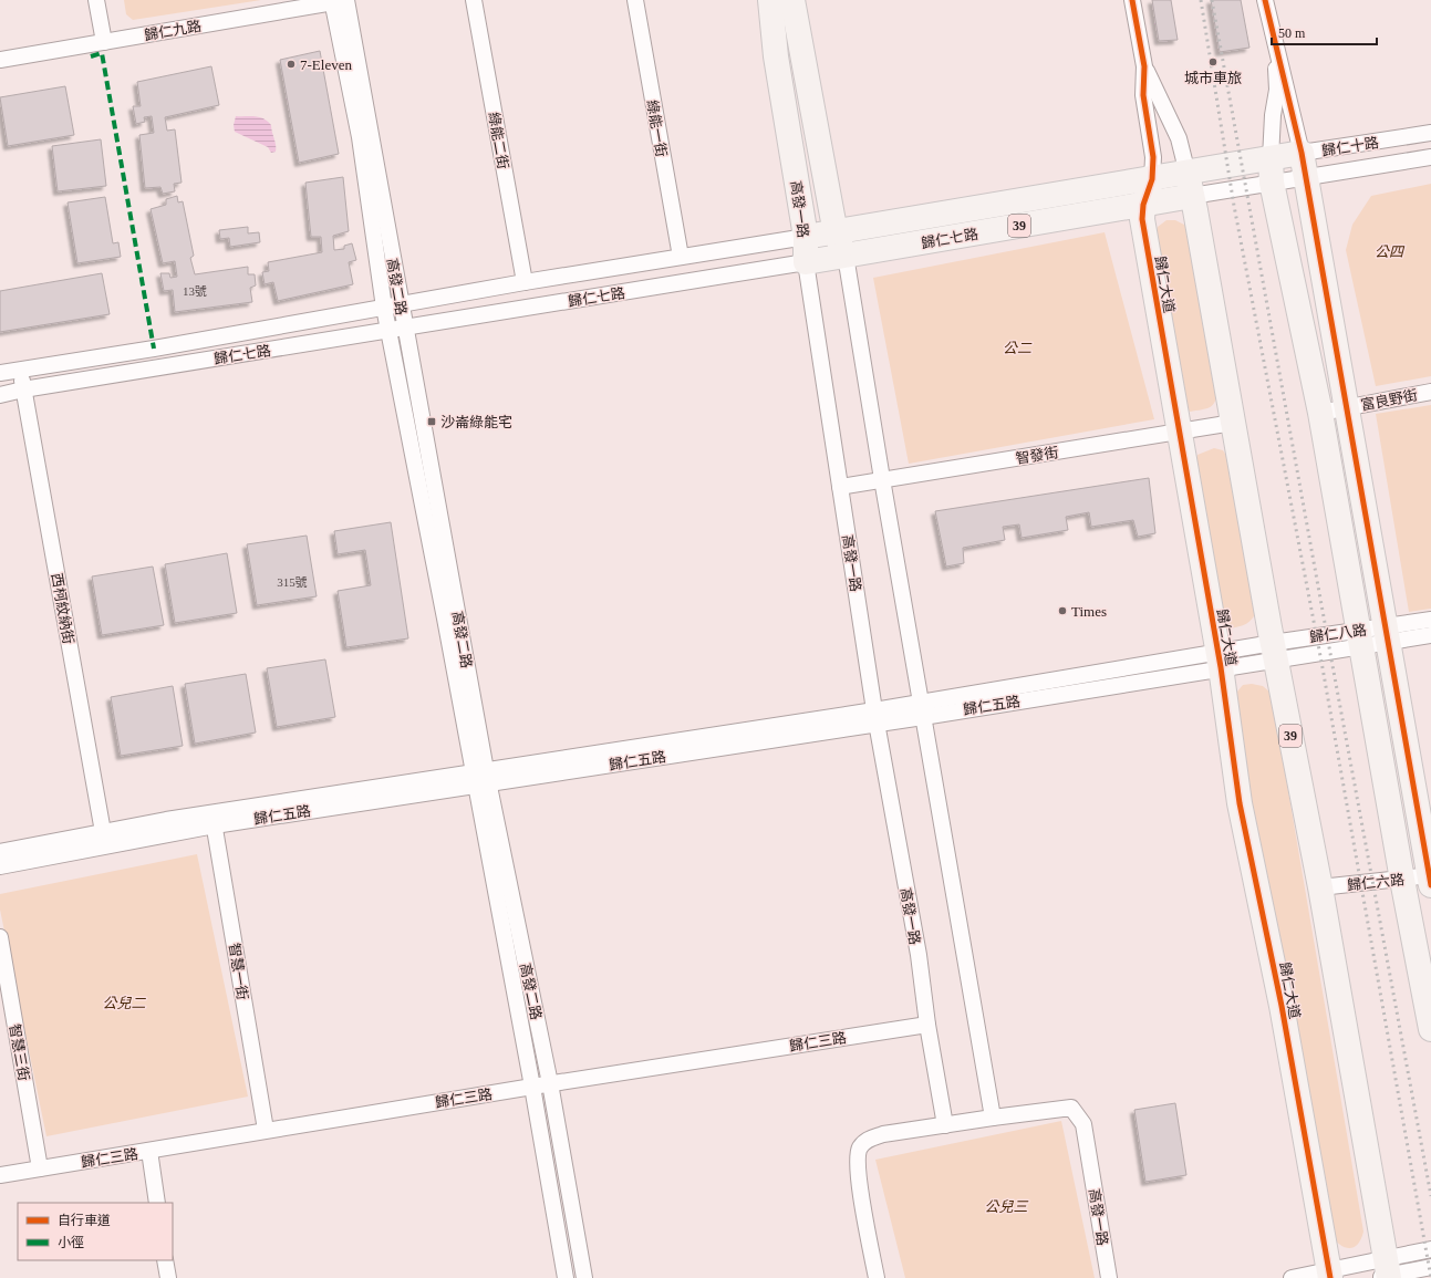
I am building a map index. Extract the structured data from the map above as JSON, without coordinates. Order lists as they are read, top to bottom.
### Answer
{
  "streets": {
    "main road": [
      "歸仁十路",
      "高發一路",
      "39",
      "歸仁七路",
      "歸仁大道"
    ],
    "street": [
      "歸仁九路",
      "綠能一街",
      "綠能二街",
      "高發二路",
      "富良野街",
      "智發街",
      "西柯紋納街",
      "歸仁八路",
      "歸仁五路",
      "歸仁六路",
      "智慧一街",
      "歸仁三路",
      "智慧三街"
    ]
  },
  "crossings": [
    ["歸仁九路", "高發二路"],
    ["綠能一街", "歸仁七路"],
    ["綠能二街", "歸仁七路"],
    ["歸仁十路", "歸仁七路"],
    ["歸仁十路", "歸仁大道"],
    ["高發一路", "歸仁七路"],
    ["高發一路", "智發街"],
    ["高發一路", "歸仁五路"],
    ["高發一路", "歸仁三路"],
    ["歸仁七路", "歸仁大道"],
    ["歸仁七路", "高發二路"],
    ["歸仁七路", "西柯紋納街"],
    ["歸仁大道", "智發街"],
    ["歸仁大道", "歸仁八路"],
    ["歸仁大道", "歸仁五路"],
    ["歸仁大道", "歸仁六路"],
    ["高發二路", "歸仁五路"],
    ["高發二路", "歸仁三路"],
    ["西柯紋納街", "歸仁五路"],
    ["歸仁八路", "歸仁五路"],
    ["歸仁五路", "智慧一街"],
    ["智慧一街", "歸仁三路"],
    ["歸仁三路", "智慧三街"]
  ],
  "parks": [
    "公四",
    "公二",
    "公兒二",
    "公兒三"
  ],
  "places": {
    "other": ["城市車旅", "7-Eleven", "Times"],
    "transit": ["沙崙綠能宅"]
  },
  "house_numbers": ["13號", "315號"],
  "legend": ["自行車道", "小徑"],
  "scale_bar": "50 m"
}
